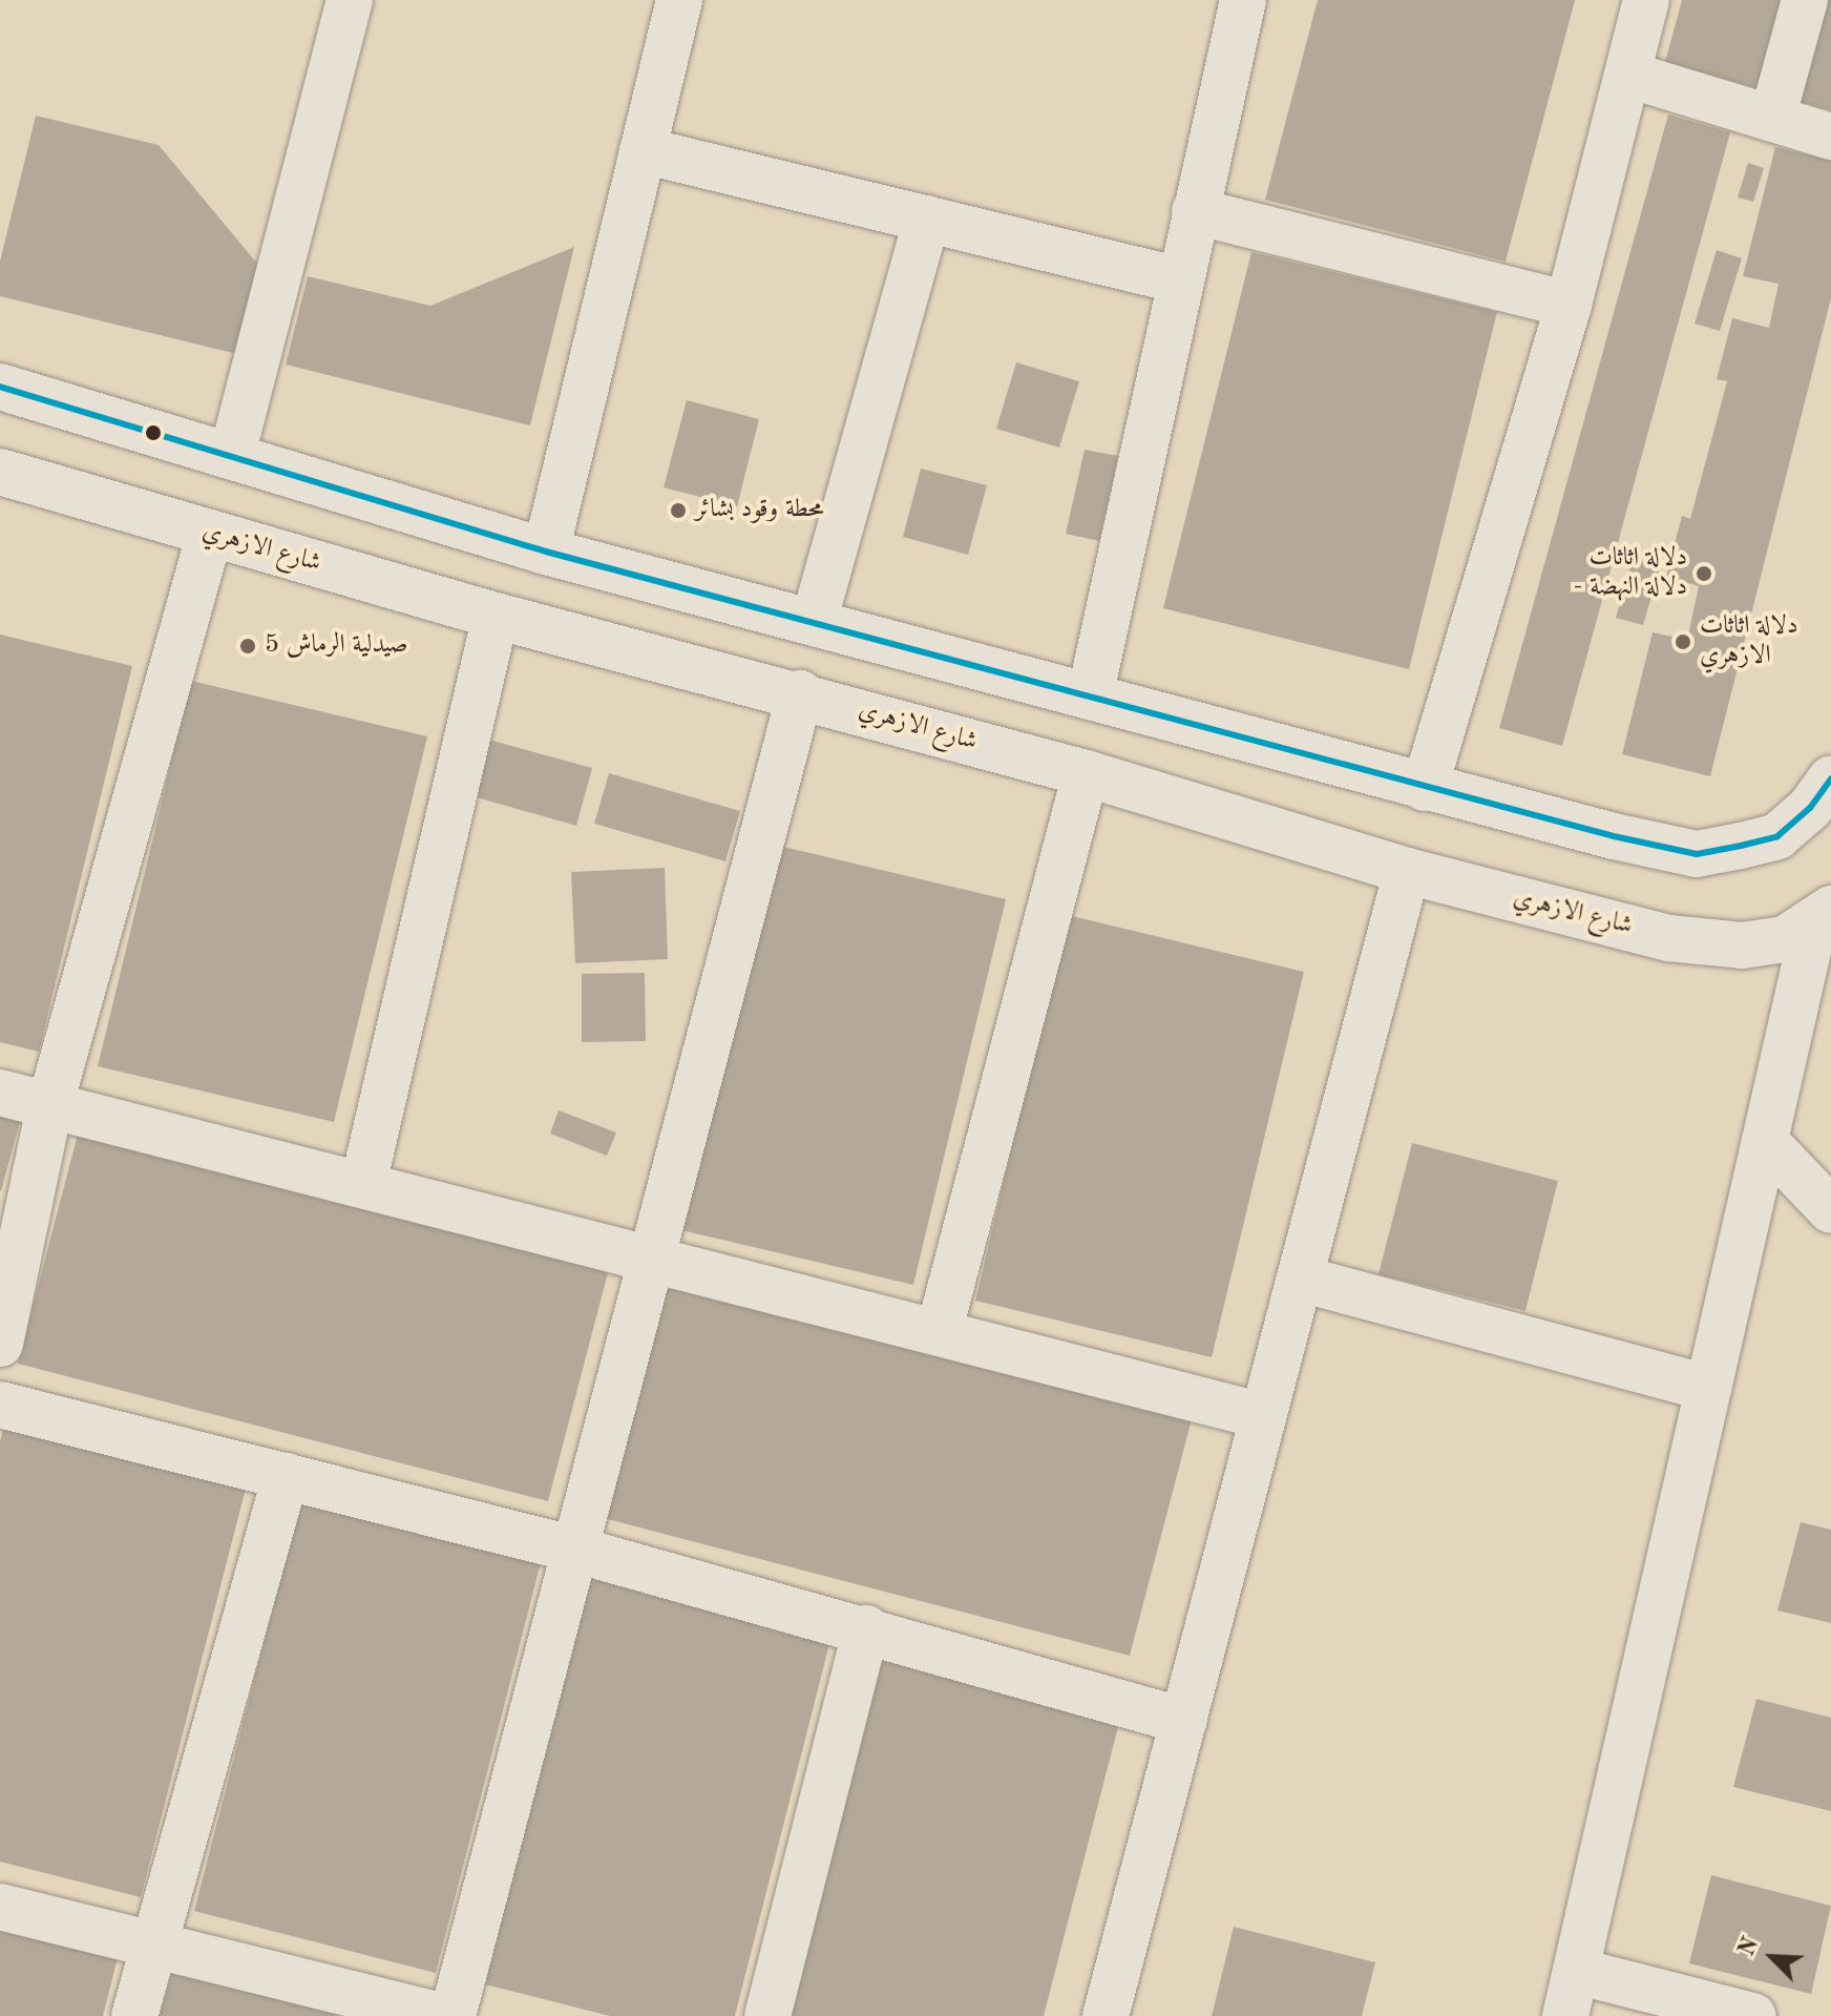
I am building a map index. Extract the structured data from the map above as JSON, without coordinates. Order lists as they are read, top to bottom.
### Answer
{
  "streets": {
    "street": ["شارع الازهري"]
  },
  "places": [
    "محطة وقود بشائر",
    "دلالة اثاثات - دلالة النهضة",
    "دلالة اثاثات الازهري",
    "صيدلية الرماش 5"
  ],
  "north": "top left"
}
